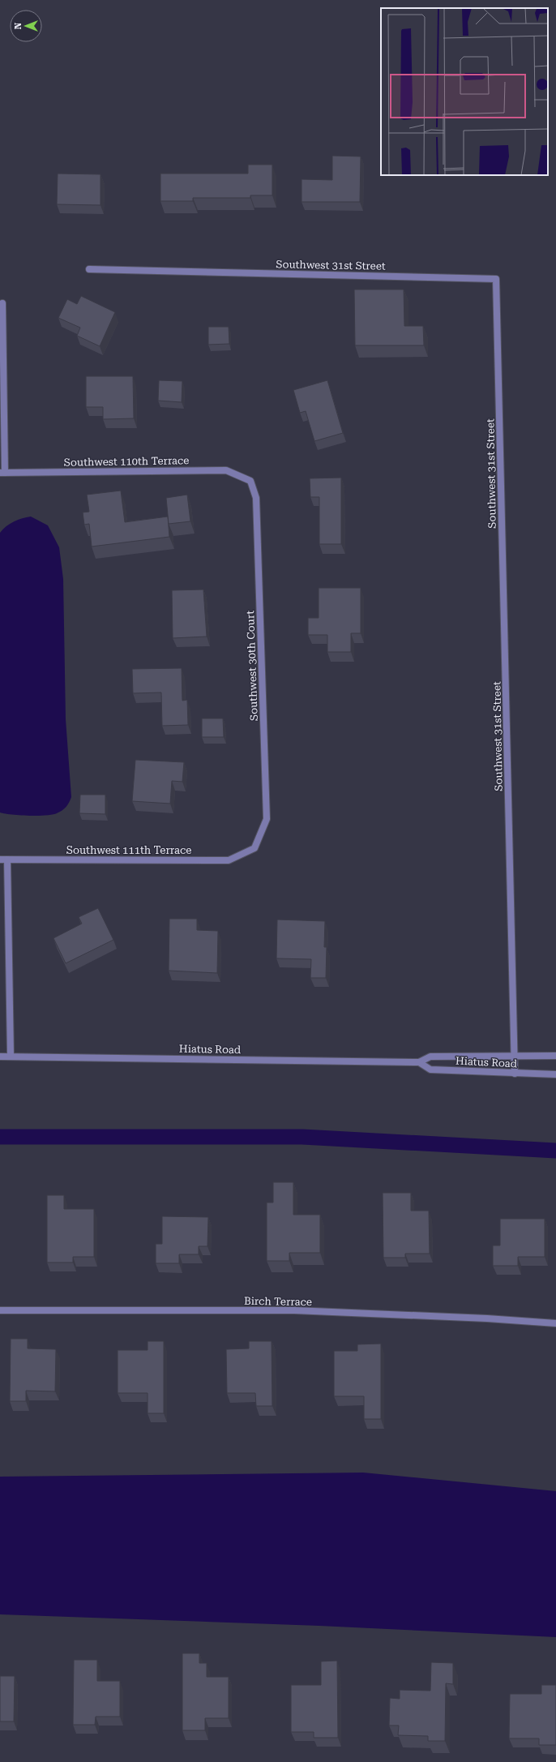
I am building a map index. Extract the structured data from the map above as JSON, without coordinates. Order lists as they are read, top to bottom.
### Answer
{
  "streets": {
    "street": [
      "Southwest 31st Street",
      "Southwest 110th Terrace",
      "Southwest 30th Court",
      "Southwest 111th Terrace",
      "Hiatus Road",
      "Birch Terrace"
    ]
  },
  "crossings": [
    ["Southwest 31st Street", "Hiatus Road"],
    ["Southwest 110th Terrace", "Southwest 30th Court"],
    ["Southwest 30th Court", "Southwest 111th Terrace"]
  ],
  "north": "left"
}
